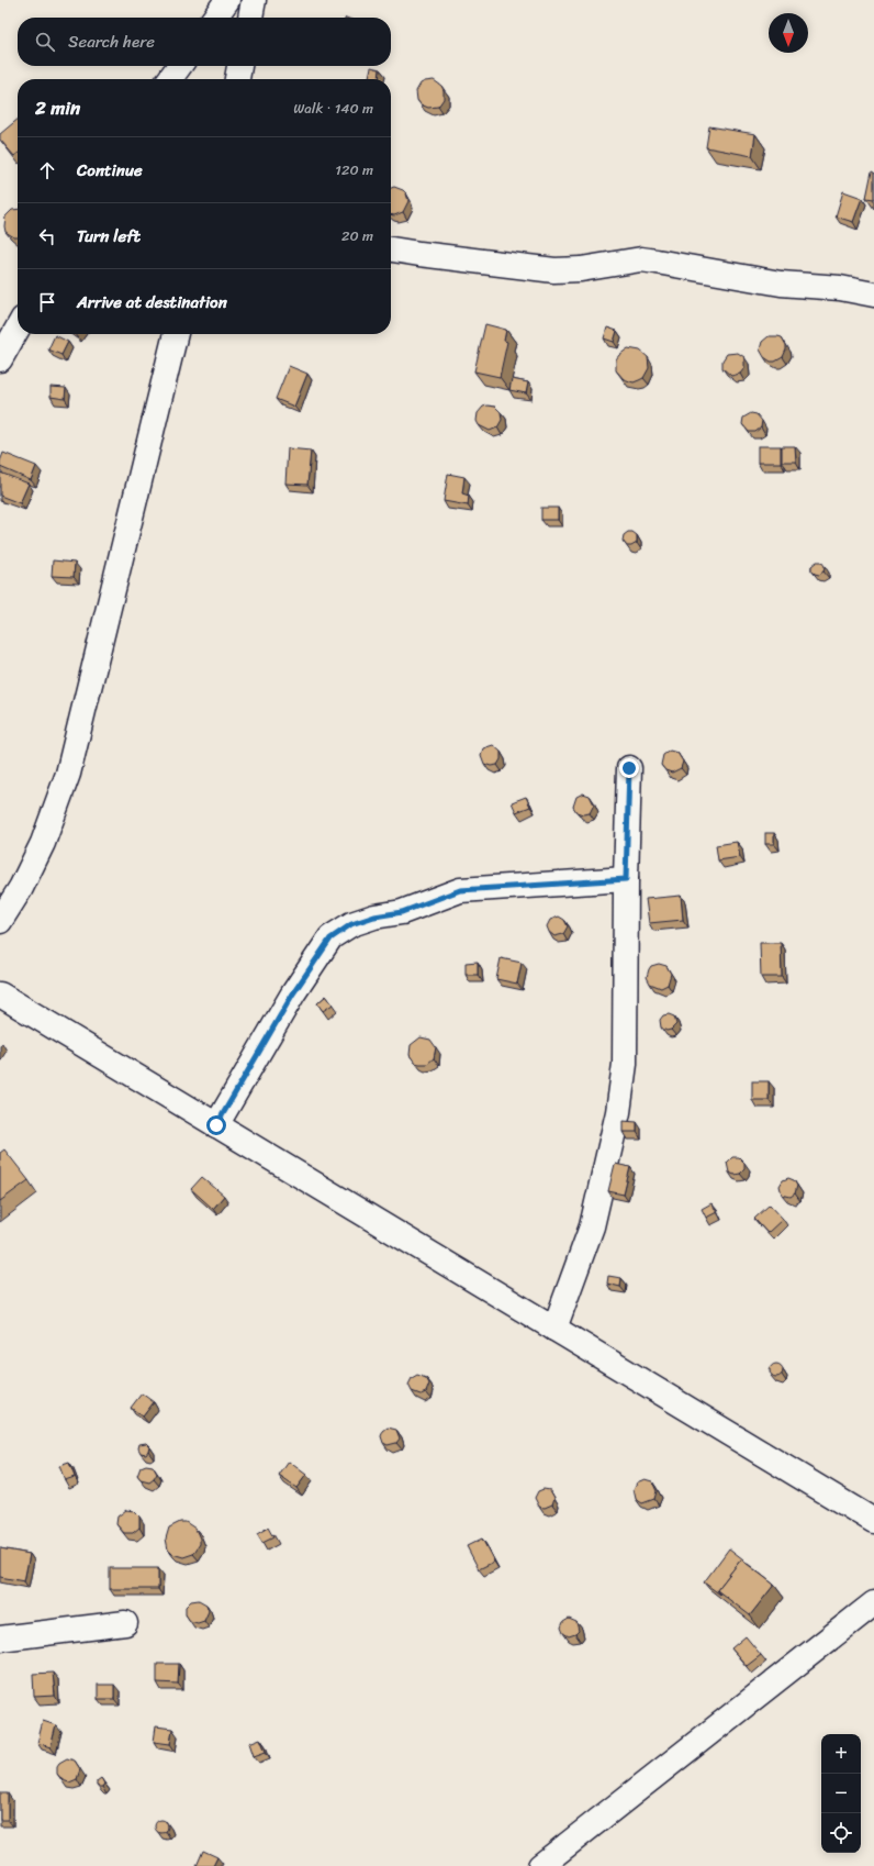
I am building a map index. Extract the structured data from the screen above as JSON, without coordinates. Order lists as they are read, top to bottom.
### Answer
{
  "north": "bottom",
  "page": {
    "search": "Search here",
    "heading": ["2 min", "Walk · 140 m"],
    "list": [
      ["Continue", "120 m"],
      ["Turn left", "20 m"],
      "Arrive at destination"
    ],
    "map_buttons": ["+", "−"]
  }
}
